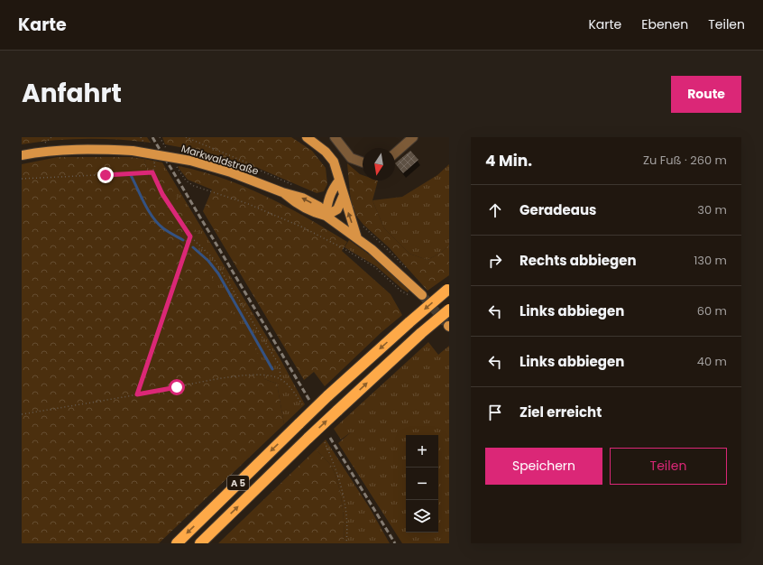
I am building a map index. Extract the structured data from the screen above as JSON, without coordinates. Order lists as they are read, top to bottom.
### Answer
{
  "streets": {
    "highway": ["A 5"],
    "main road": ["Markwaldstraße"]
  },
  "north": "bottom",
  "page": {
    "header": "Karte",
    "nav": ["Karte", "Ebenen", "Teilen"],
    "title": "Anfahrt",
    "buttons": [
      "Route",
      ["Speichern", "Teilen"]
    ],
    "heading": ["4 Min.", "Zu Fuß · 260 m"],
    "list": [
      ["Geradeaus", "30 m"],
      ["Rechts abbiegen", "130 m"],
      ["Links abbiegen", "60 m"],
      ["Links abbiegen", "40 m"],
      "Ziel erreicht"
    ],
    "map_buttons": ["+", "−"]
  }
}
